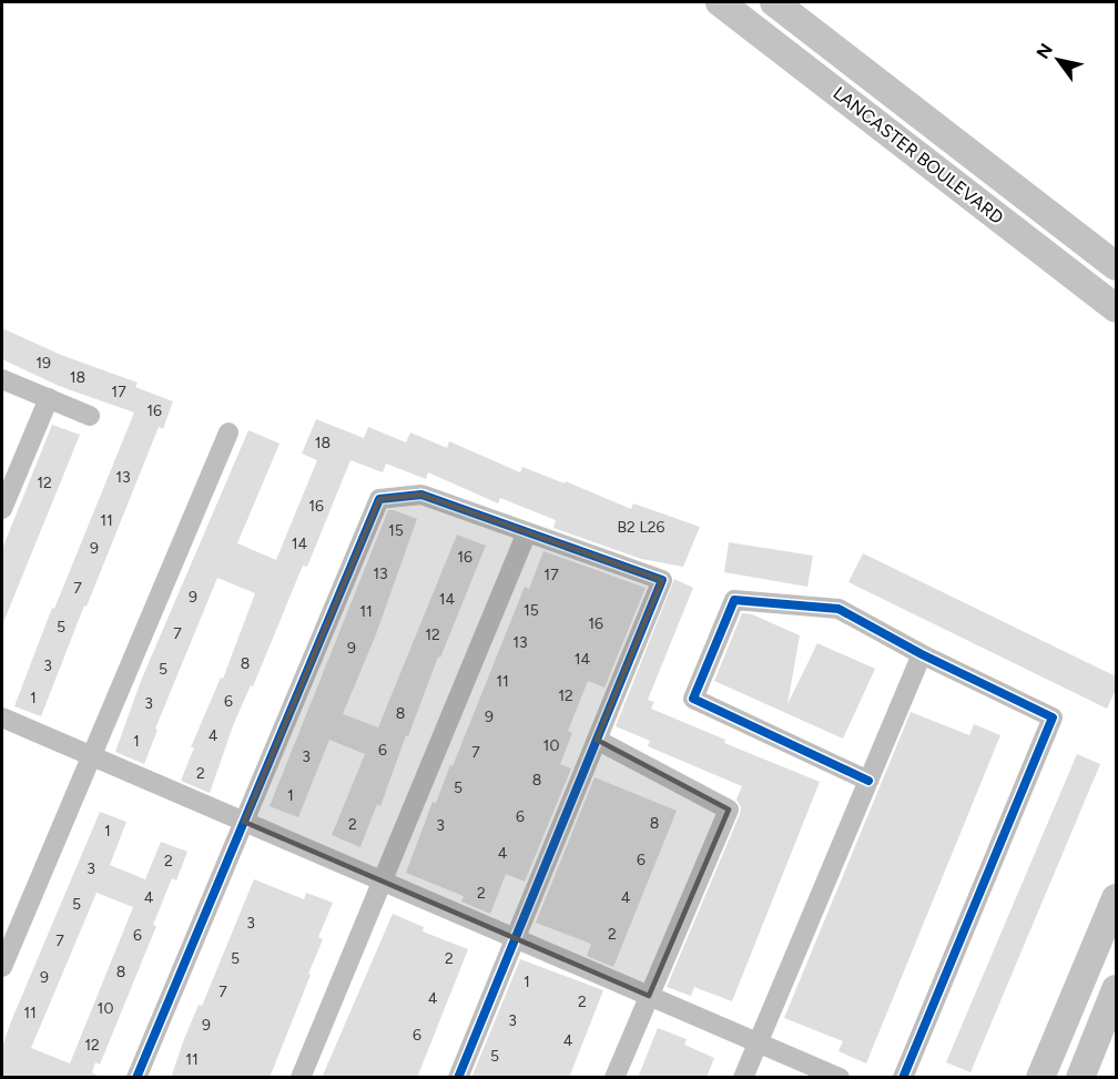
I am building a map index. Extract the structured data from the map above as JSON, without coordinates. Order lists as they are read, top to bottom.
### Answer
{
  "streets": {
    "main road": ["LANCASTER BOULEVARD"]
  },
  "house_numbers": [
    "19",
    "18",
    "17",
    "16",
    "18",
    "13",
    "12",
    "16",
    "11",
    "B2 L26",
    "15",
    "14",
    "9",
    "16",
    "13",
    "17",
    "7",
    "9",
    "14",
    "15",
    "11",
    "16",
    "5",
    "7",
    "12",
    "13",
    "9",
    "14",
    "8",
    "3",
    "5",
    "11",
    "12",
    "1",
    "6",
    "3",
    "8",
    "9",
    "4",
    "1",
    "10",
    "6",
    "7",
    "3",
    "2",
    "8",
    "5",
    "1",
    "6",
    "8",
    "2",
    "3",
    "1",
    "4",
    "6",
    "2",
    "3",
    "2",
    "4",
    "4",
    "5",
    "3",
    "2",
    "6",
    "7",
    "5",
    "2",
    "8",
    "9",
    "1",
    "7",
    "4",
    "2",
    "10",
    "11",
    "3",
    "9",
    "6",
    "4",
    "12",
    "5",
    "11"
  ],
  "north": "top left"
}
